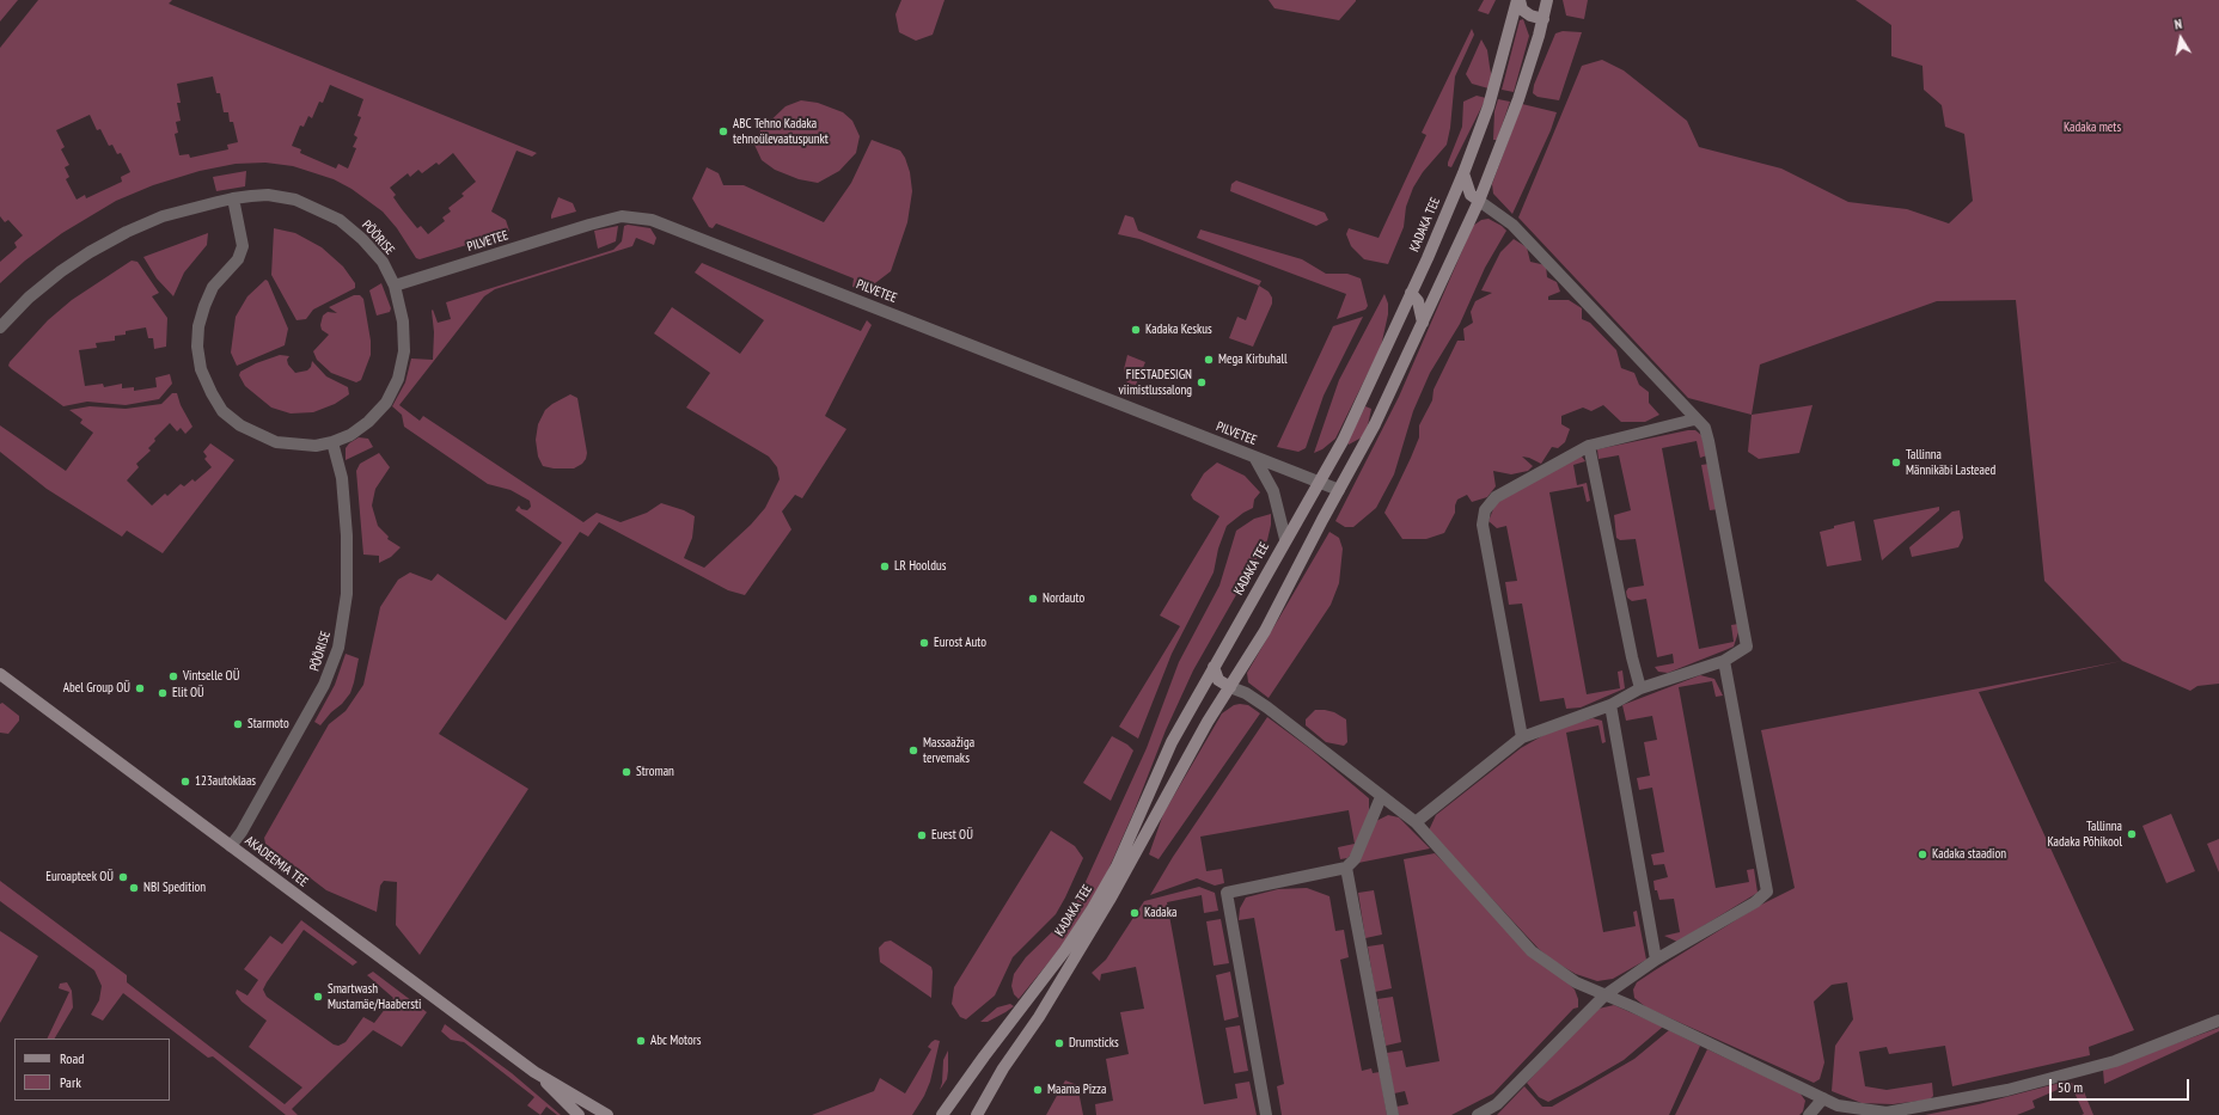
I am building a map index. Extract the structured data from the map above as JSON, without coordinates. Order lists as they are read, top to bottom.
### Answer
{
  "streets": {
    "main road": ["KADAKA TEE", "AKADEEMIA TEE"],
    "street": ["PÖÖRISE", "PILVETEE"]
  },
  "crossings": [
    ["KADAKA TEE", "PILVETEE"],
    ["PÖÖRISE", "PILVETEE"],
    ["PÖÖRISE", "AKADEEMIA TEE"]
  ],
  "parks": ["Kadaka mets"],
  "places": [
    "ABC Tehno Kadaka tehnoülevaatuspunkt",
    "Kadaka Keskus",
    "Mega Kirbuhall",
    "FIESTADESIGN viimistlussalong",
    "Tallinna Männikäbi Lasteaed",
    "LR Hooldus",
    "Nordauto",
    "Eurost Auto",
    "Vintselle OÜ",
    "Abel Group OÜ",
    "Elit OÜ",
    "Starmoto",
    "Massaažiga tervemaks",
    "Stroman",
    "123autoklaas",
    "Tallinna Kadaka Põhikool",
    "Euest OÜ",
    "Kadaka staadion",
    "Euroapteek OÜ",
    "NBI Spedition",
    "Kadaka",
    "Smartwash Mustamäe/Haabersti",
    "Abc Motors",
    "Drumsticks",
    "Maama Pizza"
  ],
  "legend": ["Road", "Park"],
  "scale_bar": "50 m",
  "north": "top"
}
